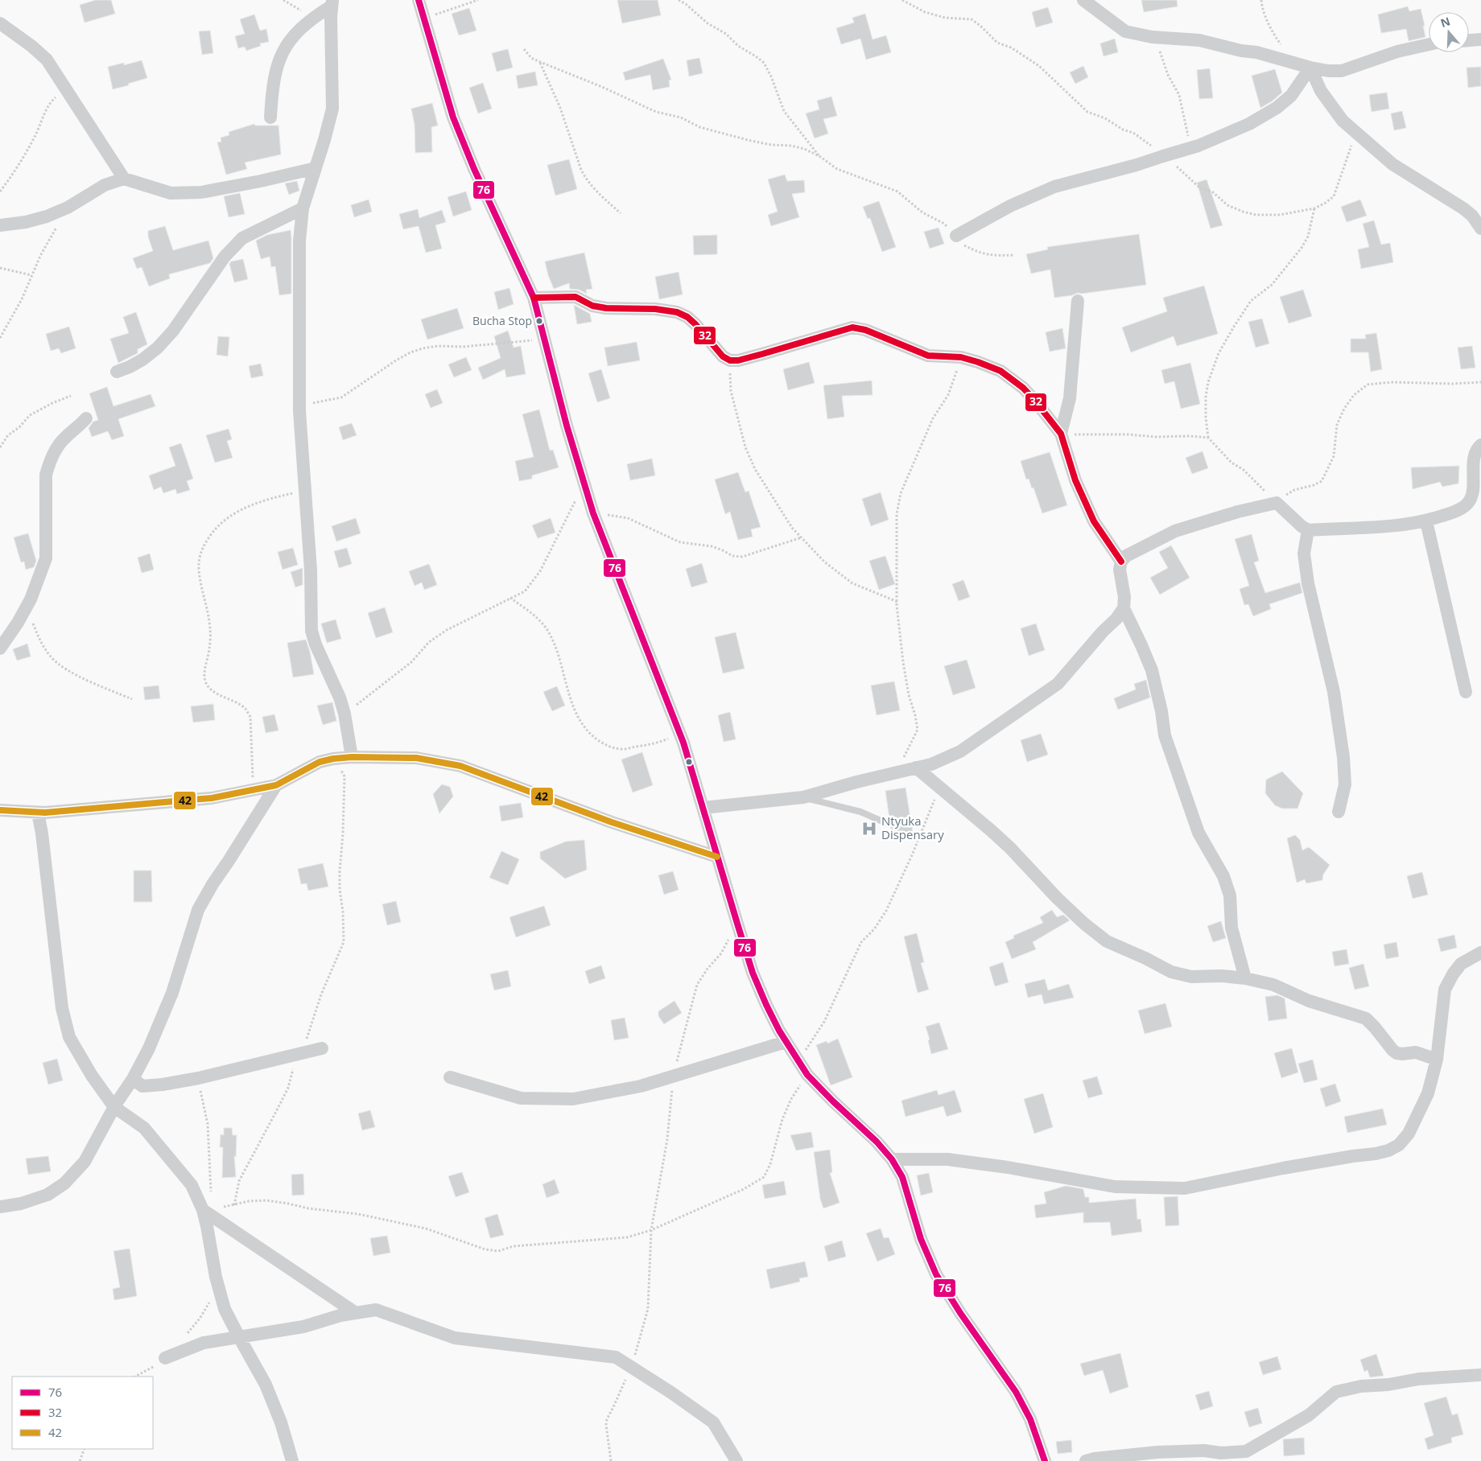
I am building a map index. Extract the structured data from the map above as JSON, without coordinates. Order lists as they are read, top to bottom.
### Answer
{
  "places": {
    "other": ["Bucha Stop"],
    "hospital": ["Ntyuka Dispensary"]
  },
  "lines": ["transit line 76", "transit line 32", "transit line 42"],
  "legend": ["76", "32", "42"],
  "north": "top"
}
